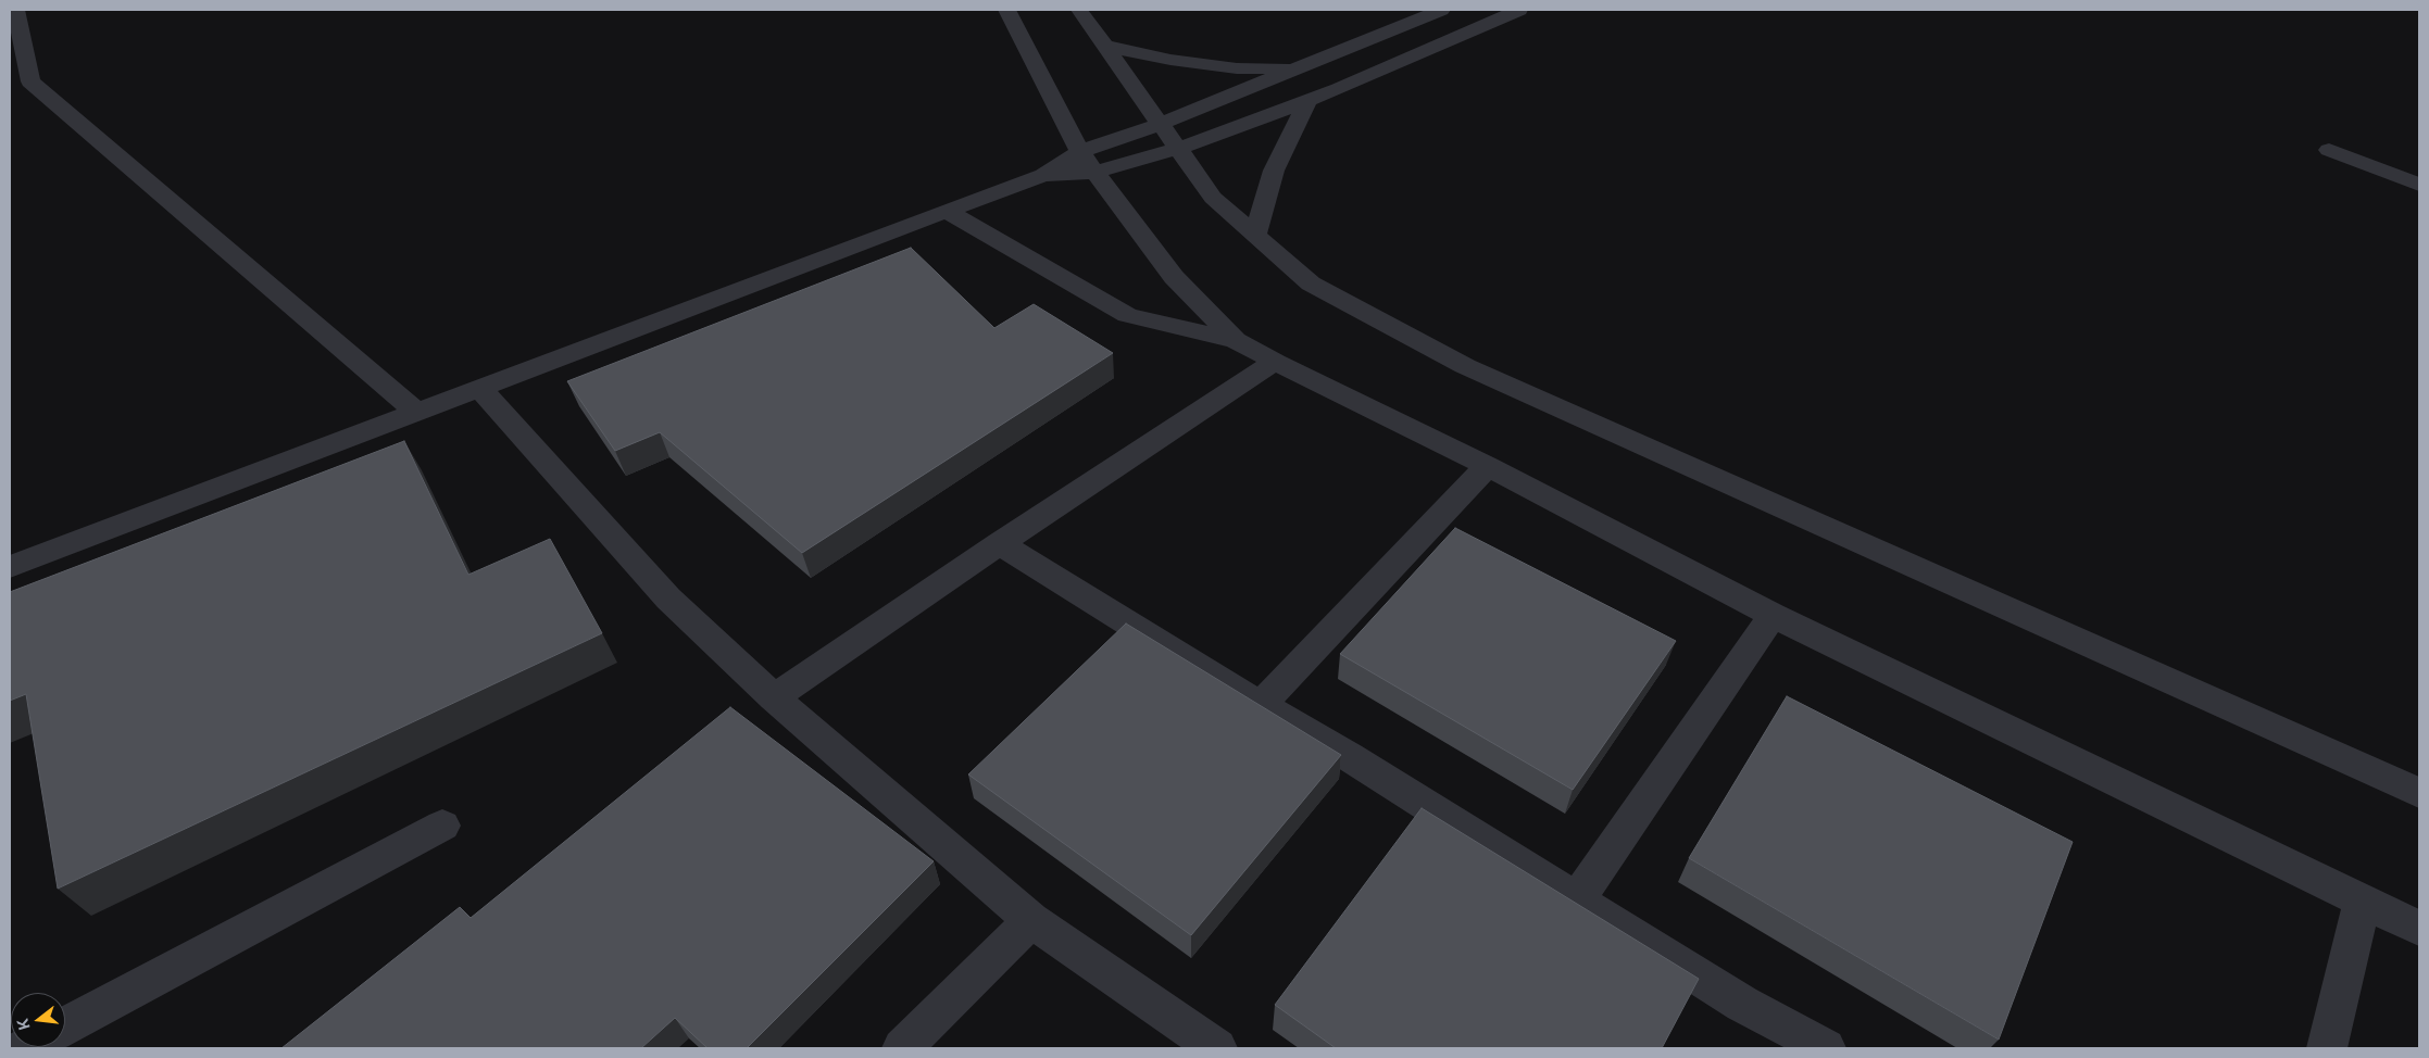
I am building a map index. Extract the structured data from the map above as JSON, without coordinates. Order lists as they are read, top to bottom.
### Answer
{
  "north": "left"
}
